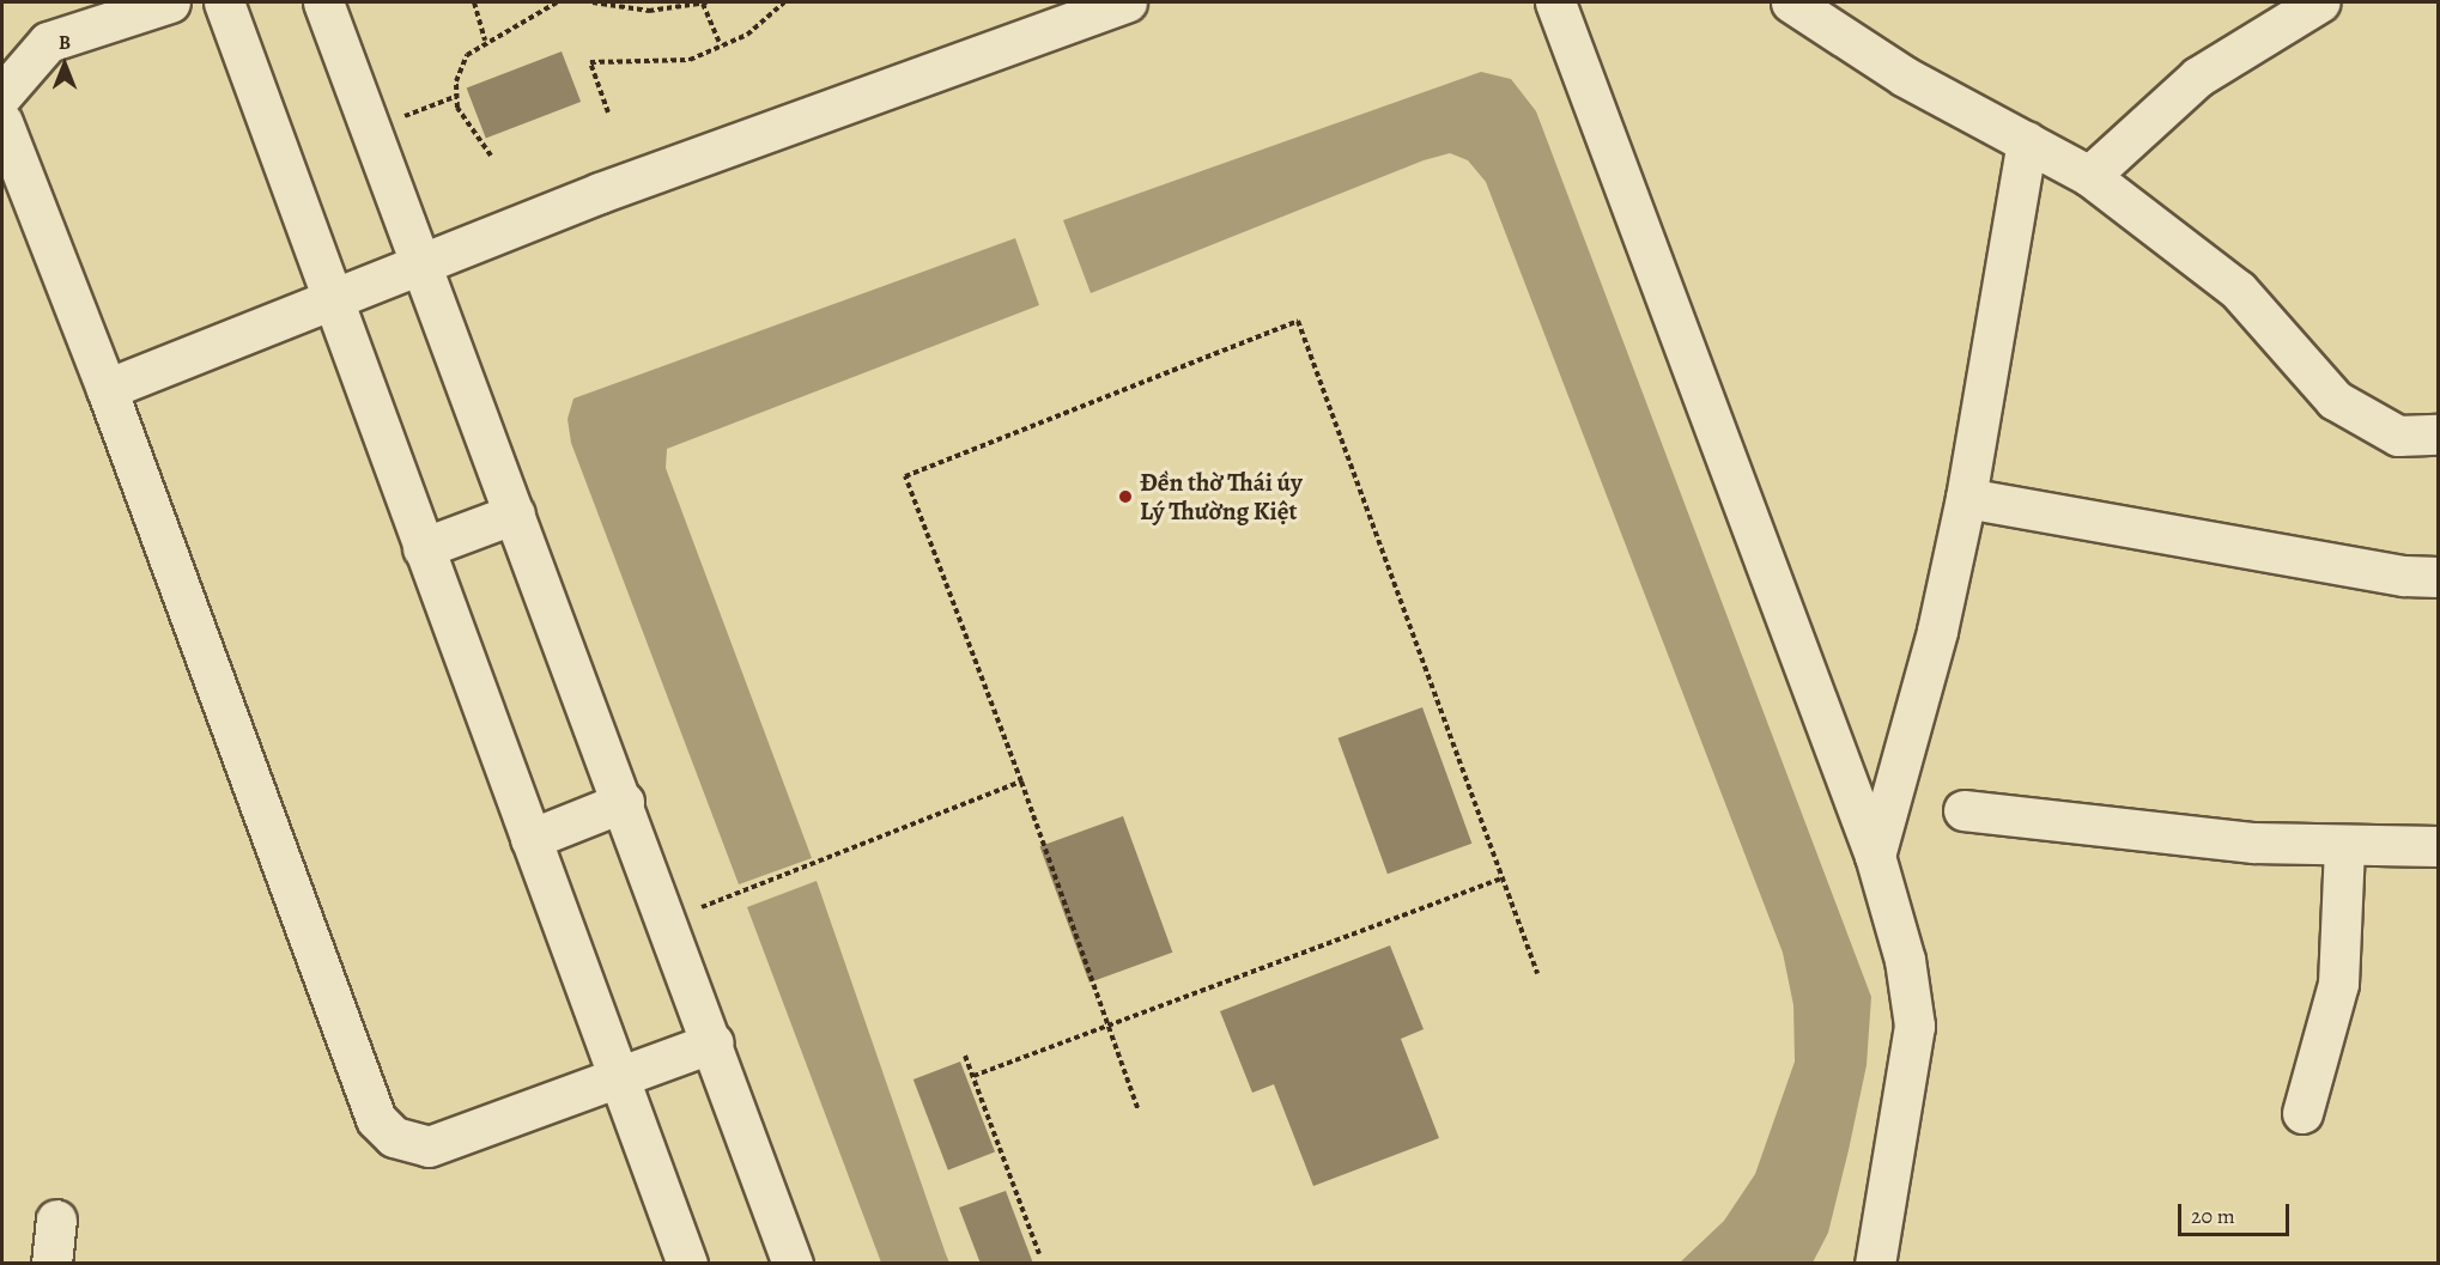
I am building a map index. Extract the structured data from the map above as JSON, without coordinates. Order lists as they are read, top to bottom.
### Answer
{
  "places": ["Đền thờ Thái úy Lý Thường Kiệt"],
  "scale_bar": "20 m",
  "north": "top"
}
